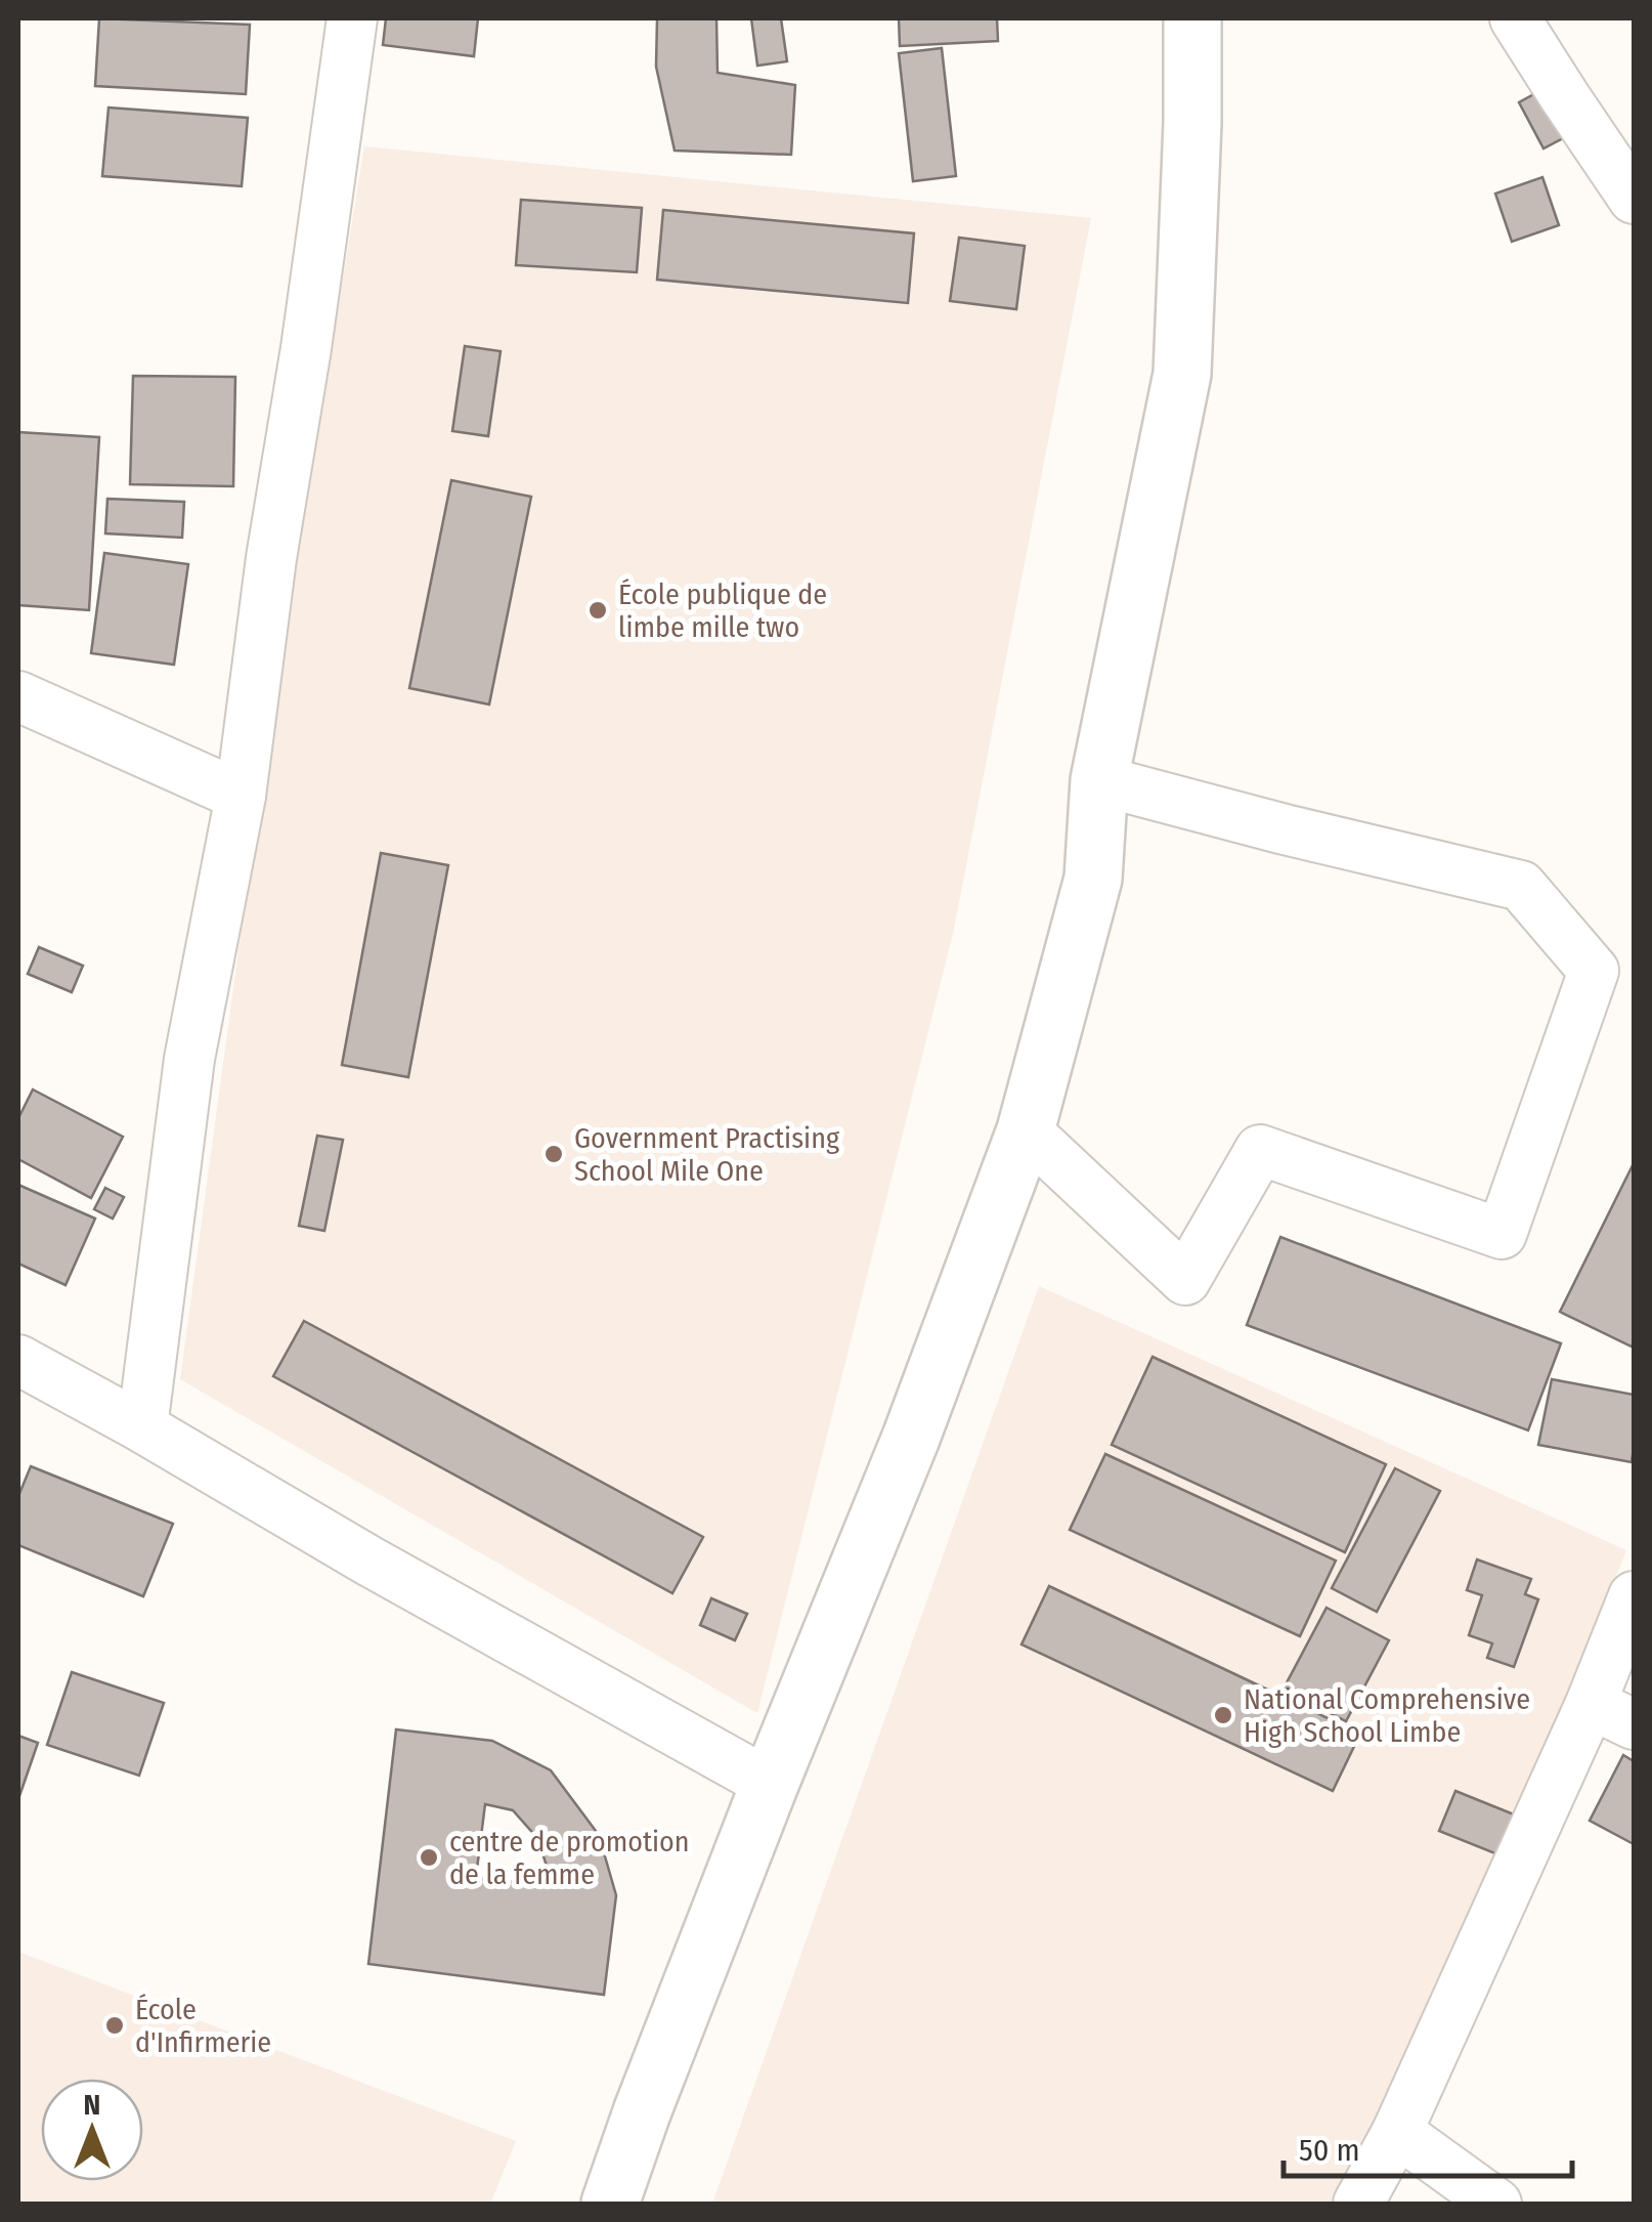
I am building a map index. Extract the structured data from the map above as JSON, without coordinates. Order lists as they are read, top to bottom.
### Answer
{
  "places": [
    "École publique de limbe mille two",
    "Government Practising School Mile One",
    "National Comprehensive High School Limbe",
    "centre de promotion de la femme",
    "École d'Infirmerie"
  ],
  "scale_bar": "50 m",
  "north": "top"
}
